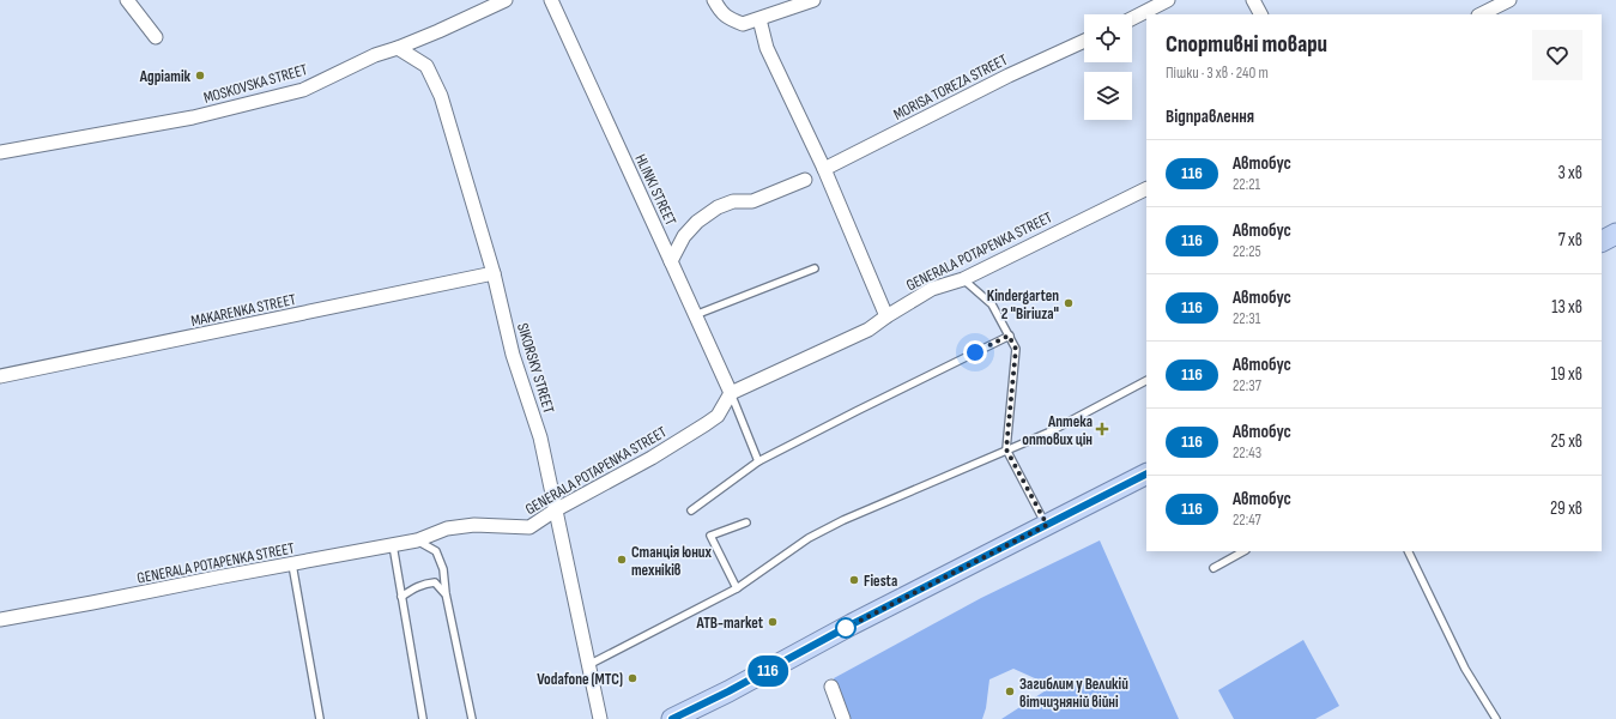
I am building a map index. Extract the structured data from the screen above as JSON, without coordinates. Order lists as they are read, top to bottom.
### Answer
{
  "streets": {
    "street": [
      "MOSKOVSKA STREET",
      "MORISA TOREZA STREET",
      "HLINKI STREET",
      "GENERALA POTAPENKA STREET",
      "MAKARENKA STREET",
      "SIKORSKY STREET"
    ]
  },
  "crossings": [
    ["MOSKOVSKA STREET", "SIKORSKY STREET"],
    ["HLINKI STREET", "GENERALA POTAPENKA STREET"],
    ["GENERALA POTAPENKA STREET", "SIKORSKY STREET"],
    ["MAKARENKA STREET", "SIKORSKY STREET"]
  ],
  "places": {
    "other": [
      "Адріатік",
      "Kindergarten 2 \"Biriuza\"",
      "Станція юних техніків",
      "Fiesta",
      "ATB-market",
      "Vodafone (МТС)",
      "Загиблим у Великій вітчизняній війні"
    ],
    "health": ["Аптека оптових цін"]
  },
  "lines": ["bus line 116"],
  "page": {
    "on_map": "116",
    "heading": [
      ["Спортивні товари", "Пішки · 3 хв · 240 m"],
      "Відправлення"
    ],
    "list": [
      {
        "mark": "116",
        "name": "Автобус",
        "note": "22:21",
        "value": "3 хв"
      },
      {
        "mark": "116",
        "name": "Автобус",
        "note": "22:25",
        "value": "7 хв"
      },
      {
        "mark": "116",
        "name": "Автобус",
        "note": "22:31",
        "value": "13 хв"
      },
      {
        "mark": "116",
        "name": "Автобус",
        "note": "22:37",
        "value": "19 хв"
      },
      {
        "mark": "116",
        "name": "Автобус",
        "note": "22:43",
        "value": "25 хв"
      },
      {
        "mark": "116",
        "name": "Автобус",
        "note": "22:47",
        "value": "29 хв"
      }
    ]
  }
}
